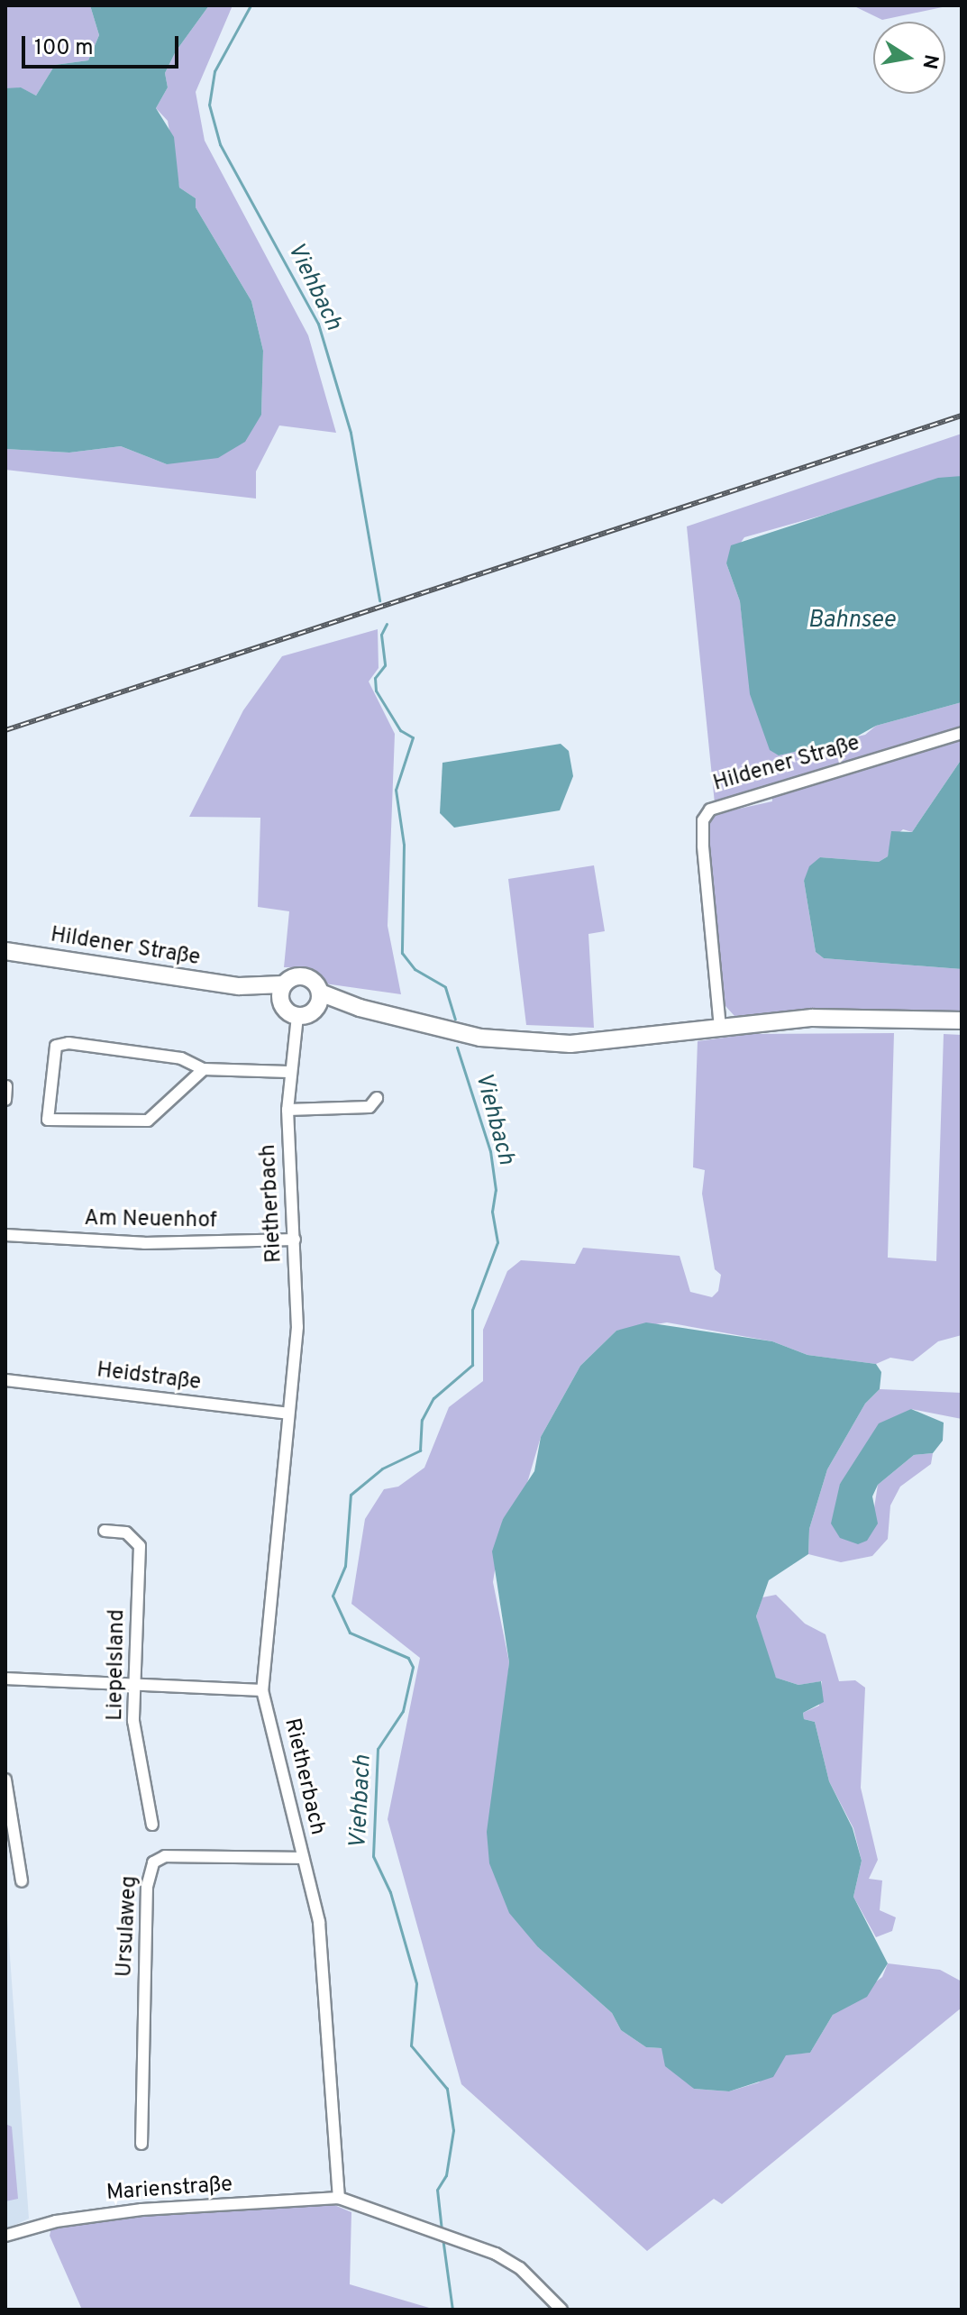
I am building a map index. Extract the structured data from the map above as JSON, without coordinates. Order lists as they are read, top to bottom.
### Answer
{
  "streets": {
    "main road": ["Hildener Straße"],
    "street": [
      "Rietherbach",
      "Am Neuenhof",
      "Heidstraße",
      "Liepelsland",
      "Ursulaweg",
      "Marienstraße"
    ]
  },
  "crossings": [
    ["Rietherbach", "Am Neuenhof"],
    ["Rietherbach", "Heidstraße"],
    ["Rietherbach", "Ursulaweg"],
    ["Rietherbach", "Marienstraße"]
  ],
  "water": ["Viehbach", "Bahnsee"],
  "scale_bar": "100 m",
  "north": "right"
}
